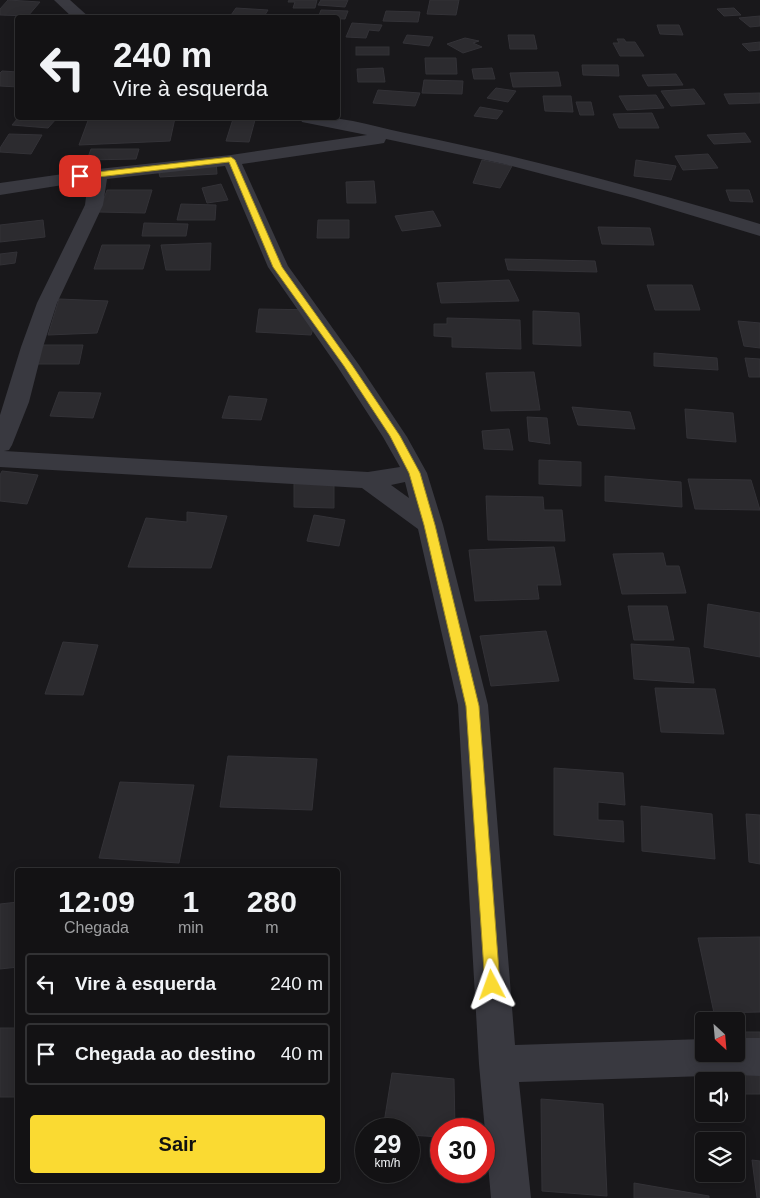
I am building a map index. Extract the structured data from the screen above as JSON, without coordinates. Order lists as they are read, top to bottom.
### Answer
{
  "north": "bottom right",
  "page": {
    "turn": ["240 m", "Vire à esquerda"],
    "eta": [
      "12:09",
      "Chegada",
      "1",
      "min",
      "280",
      "m"
    ],
    "list": [
      {
        "name": "Vire à esquerda",
        "value": "240 m"
      },
      {
        "name": "Chegada ao destino",
        "value": "40 m"
      }
    ],
    "buttons": "Sair",
    "speed": "29 km/h",
    "limit": "30"
  }
}
